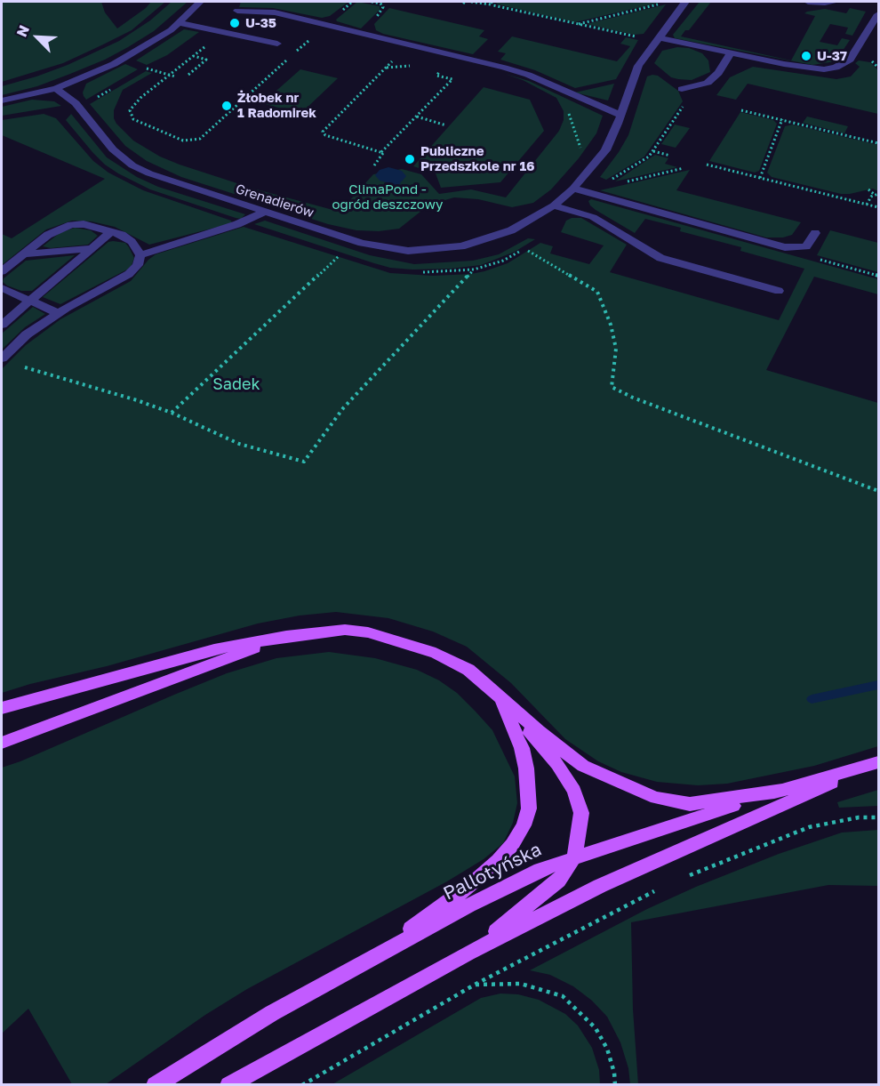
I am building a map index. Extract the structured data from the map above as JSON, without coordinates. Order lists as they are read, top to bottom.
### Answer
{
  "streets": {
    "main road": ["Pallotyńska"],
    "street": ["Grenadierów"]
  },
  "parks": ["ClimaPond - ogród deszczowy", "Sadek"],
  "places": [
    "U-35",
    "U-37",
    "Żłobek nr 1 Radomirek",
    "Publiczne Przedszkole nr 16"
  ],
  "north": "top left"
}
